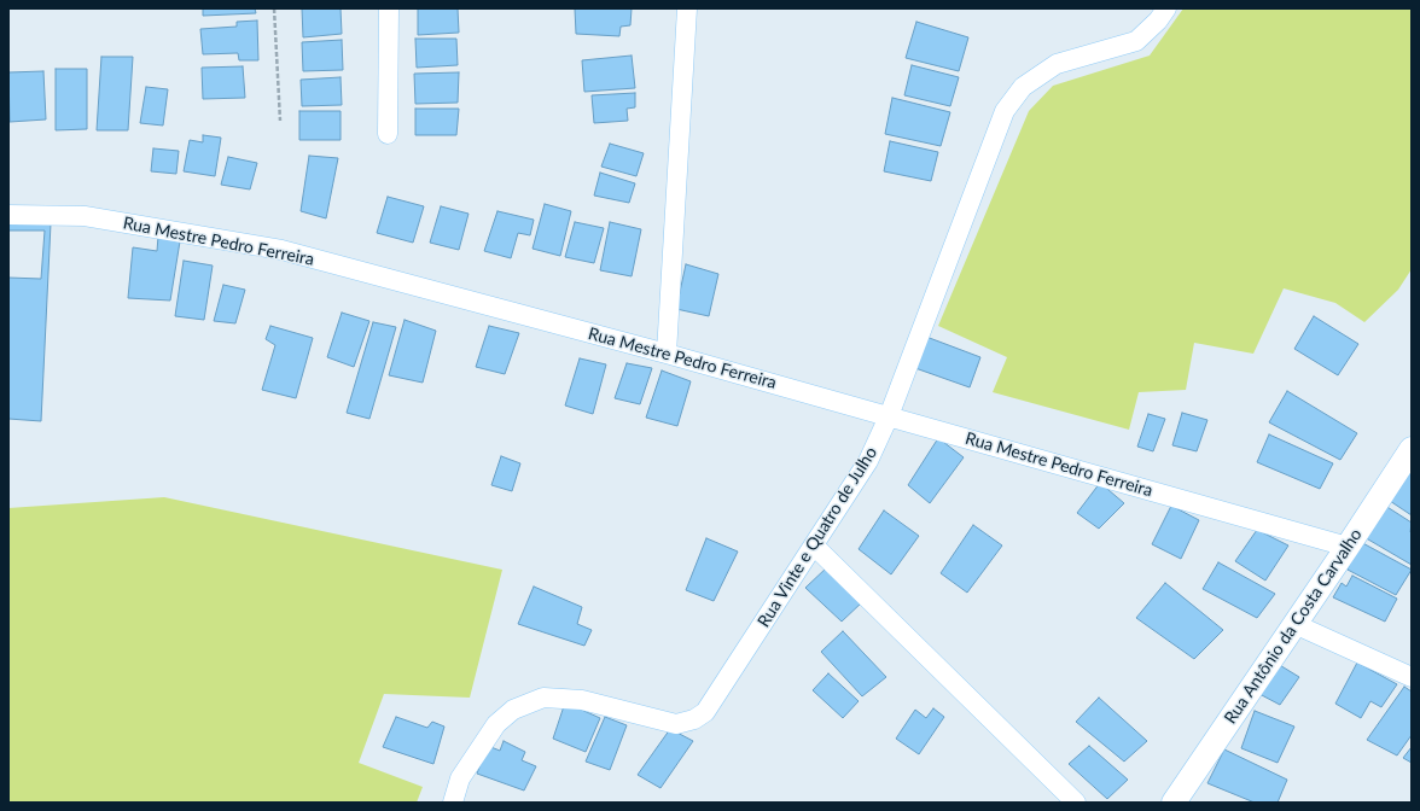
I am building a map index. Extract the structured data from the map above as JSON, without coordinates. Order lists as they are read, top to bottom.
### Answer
{
  "streets": {
    "street": ["Rua Mestre Pedro Ferreira", "Rua Vinte e Quatro de Julho", "Rua Antônio da Costa Carvalho"]
  },
  "crossings": [
    ["Rua Mestre Pedro Ferreira", "Rua Vinte e Quatro de Julho"],
    ["Rua Mestre Pedro Ferreira", "Rua Antônio da Costa Carvalho"]
  ]
}
